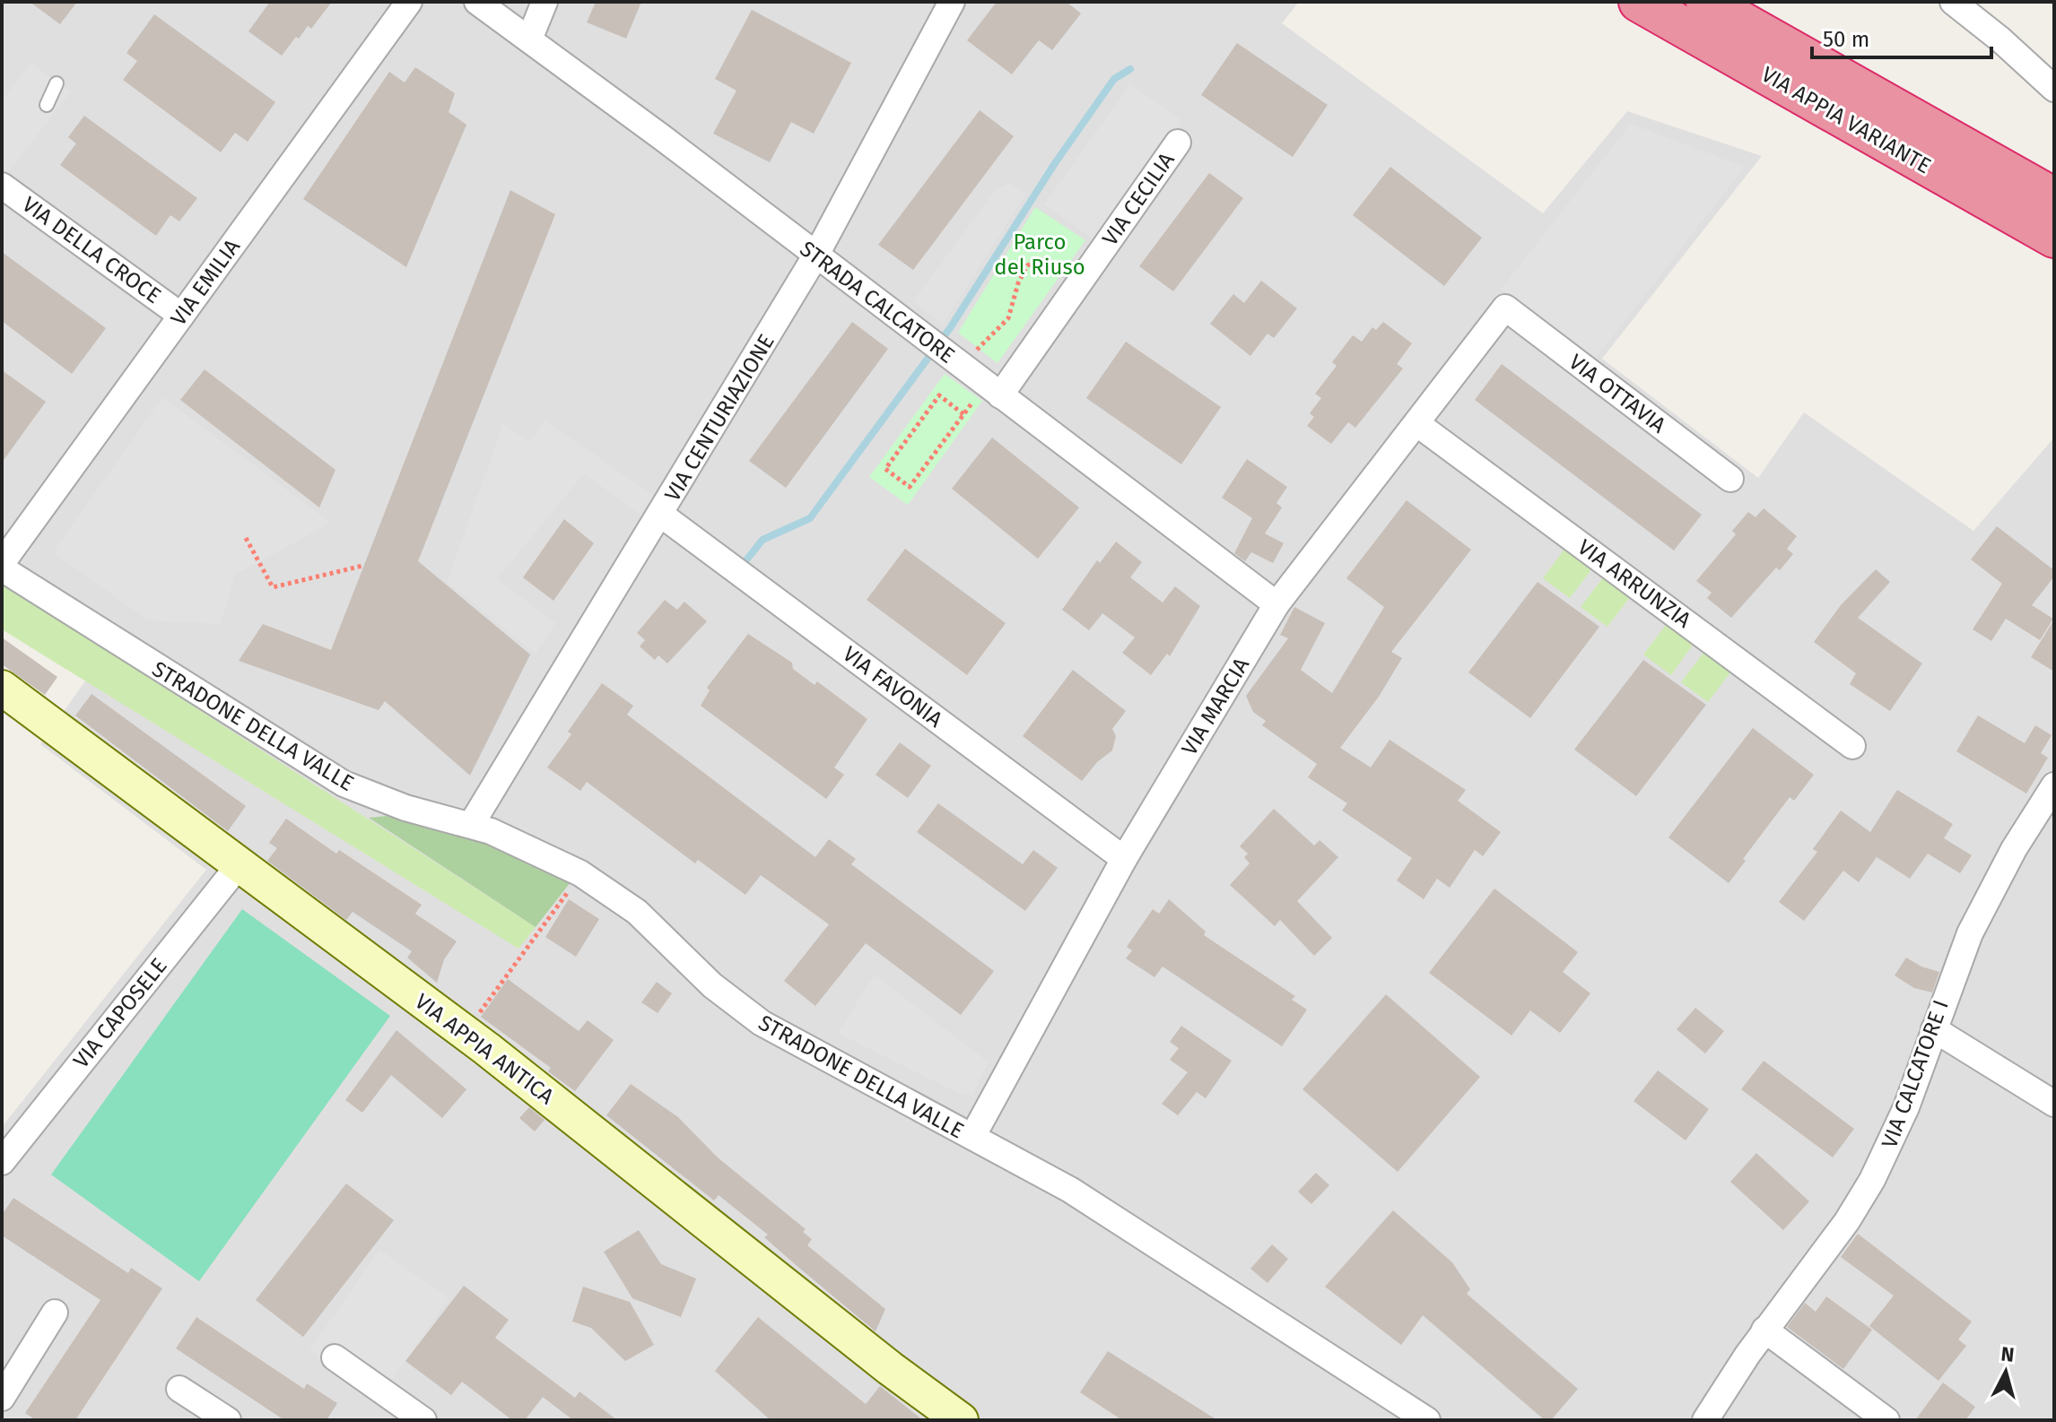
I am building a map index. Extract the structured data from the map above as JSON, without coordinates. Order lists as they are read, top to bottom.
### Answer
{
  "streets": {
    "highway": ["VIA APPIA VARIANTE"],
    "street": [
      "VIA CECILIA",
      "VIA DELLA CROCE",
      "VIA EMILIA",
      "STRADA CALCATORE",
      "VIA OTTAVIA",
      "VIA CENTURIAZIONE",
      "VIA ARRUNZIA",
      "VIA FAVONIA",
      "VIA MARCIA",
      "STRADONE DELLA VALLE",
      "VIA CAPOSELE",
      "VIA APPIA ANTICA",
      "VIA CALCATORE I"
    ]
  },
  "crossings": [
    ["VIA CECILIA", "STRADA CALCATORE"],
    ["VIA DELLA CROCE", "VIA EMILIA"],
    ["STRADA CALCATORE", "VIA CENTURIAZIONE"],
    ["STRADA CALCATORE", "VIA MARCIA"],
    ["VIA OTTAVIA", "VIA MARCIA"],
    ["VIA CENTURIAZIONE", "VIA FAVONIA"],
    ["VIA CENTURIAZIONE", "STRADONE DELLA VALLE"],
    ["VIA ARRUNZIA", "VIA MARCIA"],
    ["VIA FAVONIA", "VIA MARCIA"],
    ["VIA MARCIA", "STRADONE DELLA VALLE"],
    ["VIA CAPOSELE", "VIA APPIA ANTICA"]
  ],
  "parks": ["Parco del Riuso"],
  "scale_bar": "50 m",
  "north": "top"
}
